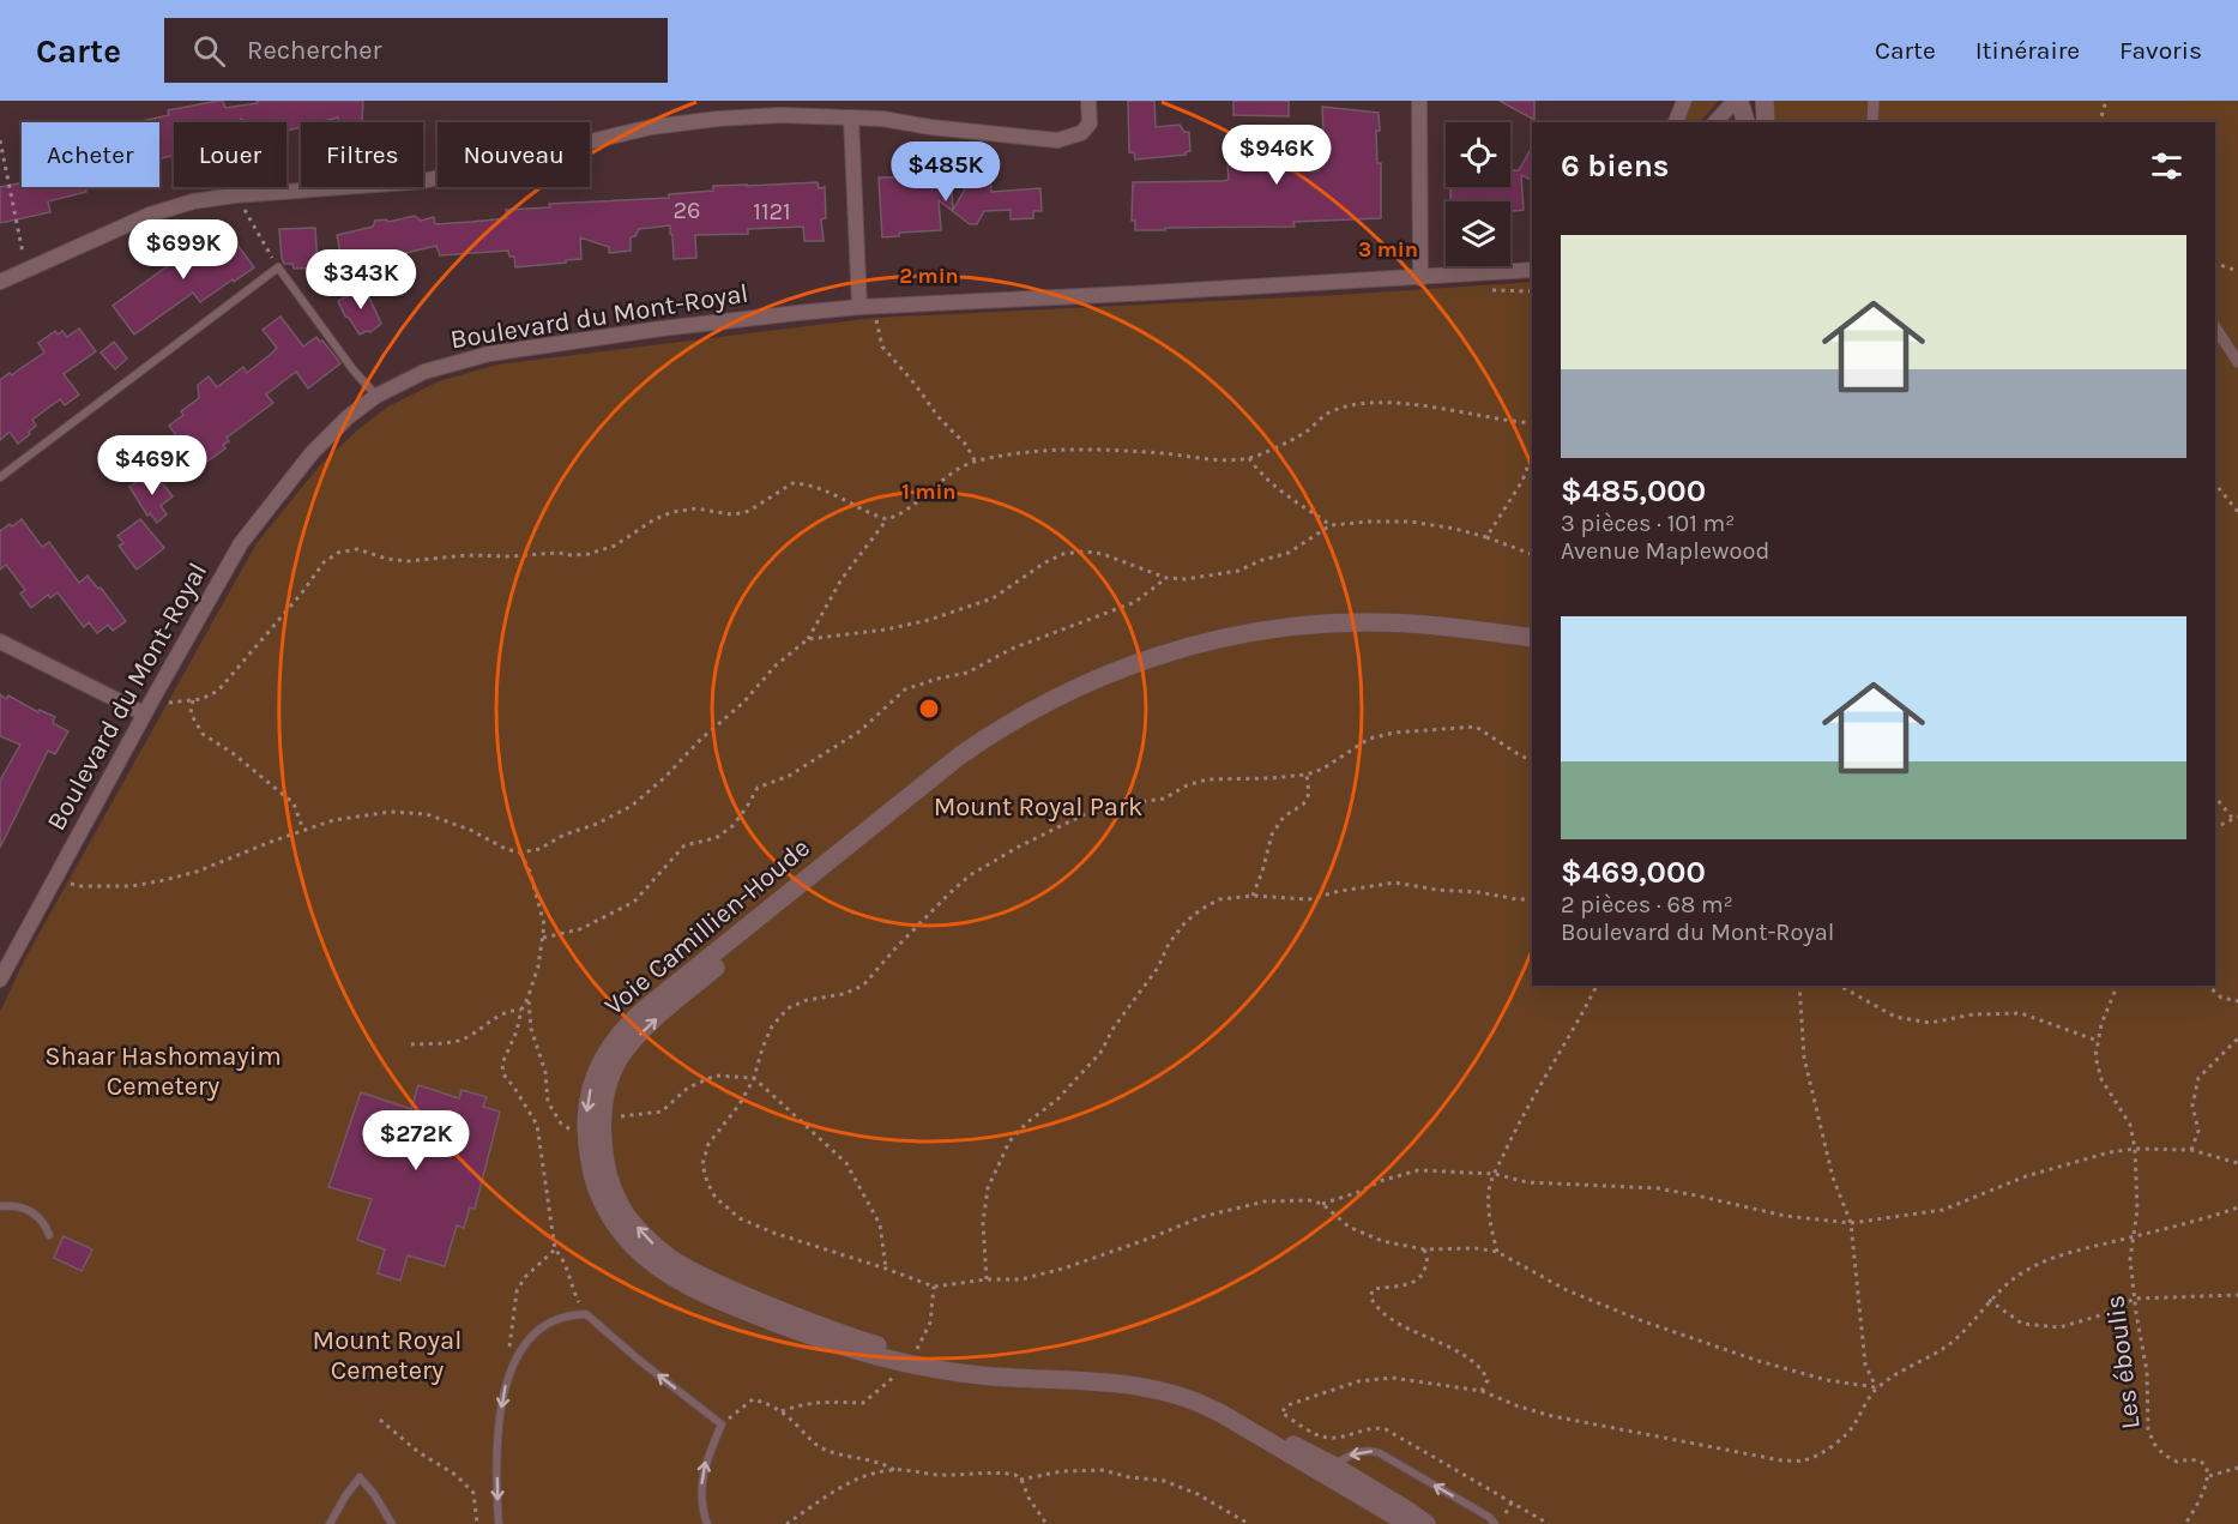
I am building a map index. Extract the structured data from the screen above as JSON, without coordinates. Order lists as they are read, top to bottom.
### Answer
{
  "streets": {
    "street": ["Boulevard du Mont-Royal", "Voie Camillien-Houde"],
    "path": ["Les éboulis"]
  },
  "parks": ["Mount Royal Park", "Shaar Hashomayim Cemetery", "Mount Royal Cemetery"],
  "house_numbers": ["26", "1121"],
  "page": {
    "header": "Carte",
    "search": "Rechercher",
    "nav": ["Carte", "Itinéraire", "Favoris"],
    "chip": [
      "Acheter",
      "Louer",
      "Filtres",
      "Nouveau"
    ],
    "heading": "6 biens",
    "price": [
      "$946K",
      "$485K",
      "$699K",
      "$343K",
      "$469K",
      "$272K"
    ],
    "list": [
      {
        "name": "$485,000",
        "note": "3 pièces · 101 m² · Avenue Maplewood"
      },
      {
        "name": "$469,000",
        "note": "2 pièces · 68 m² · Boulevard du Mont-Royal"
      }
    ]
  },
  "rings": ["3 min", "2 min", "1 min"]
}
